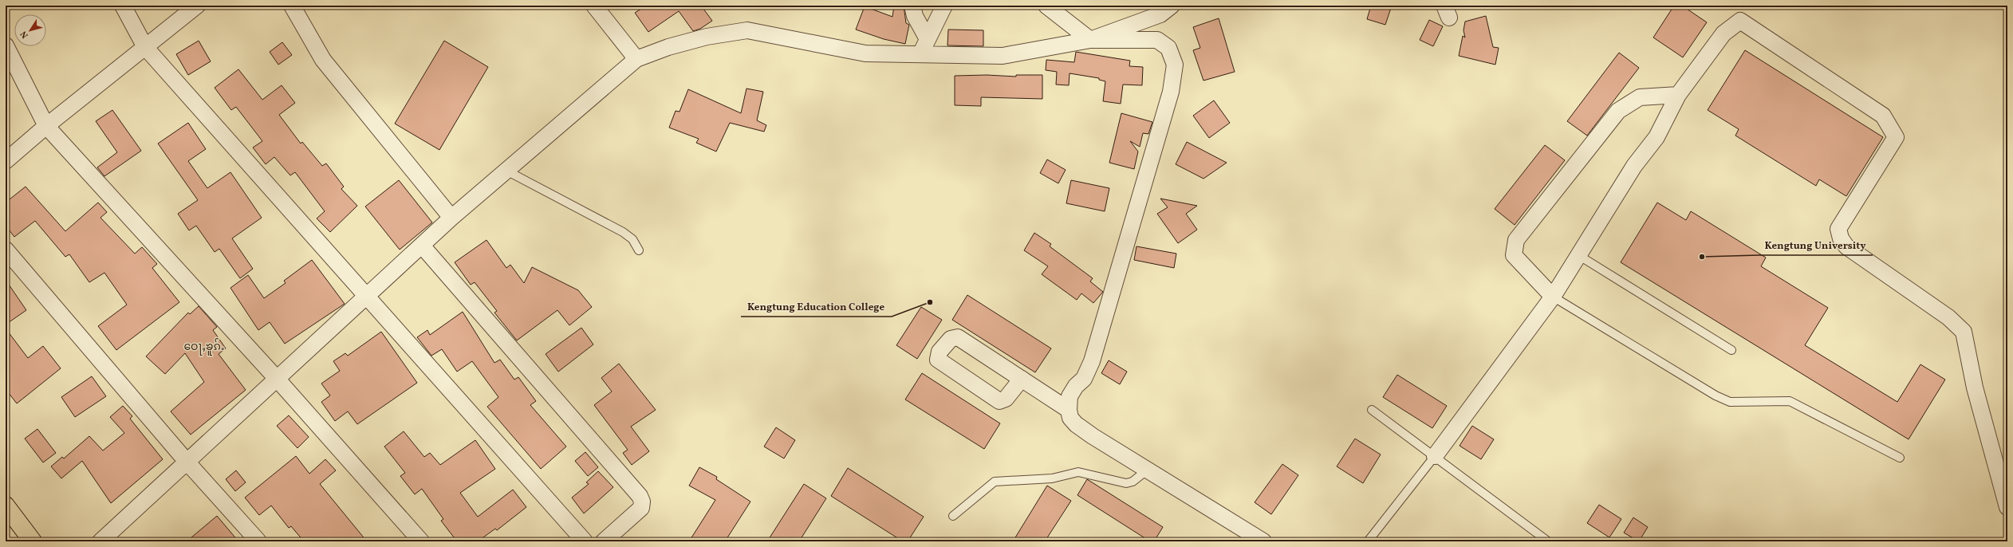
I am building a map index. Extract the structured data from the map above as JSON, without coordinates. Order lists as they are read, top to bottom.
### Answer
{
  "districts": ["ဝေႃႇၶူၵ်ႉ"],
  "places": ["Kengtung University", "Kengtung Education College"],
  "north": "bottom left"
}
